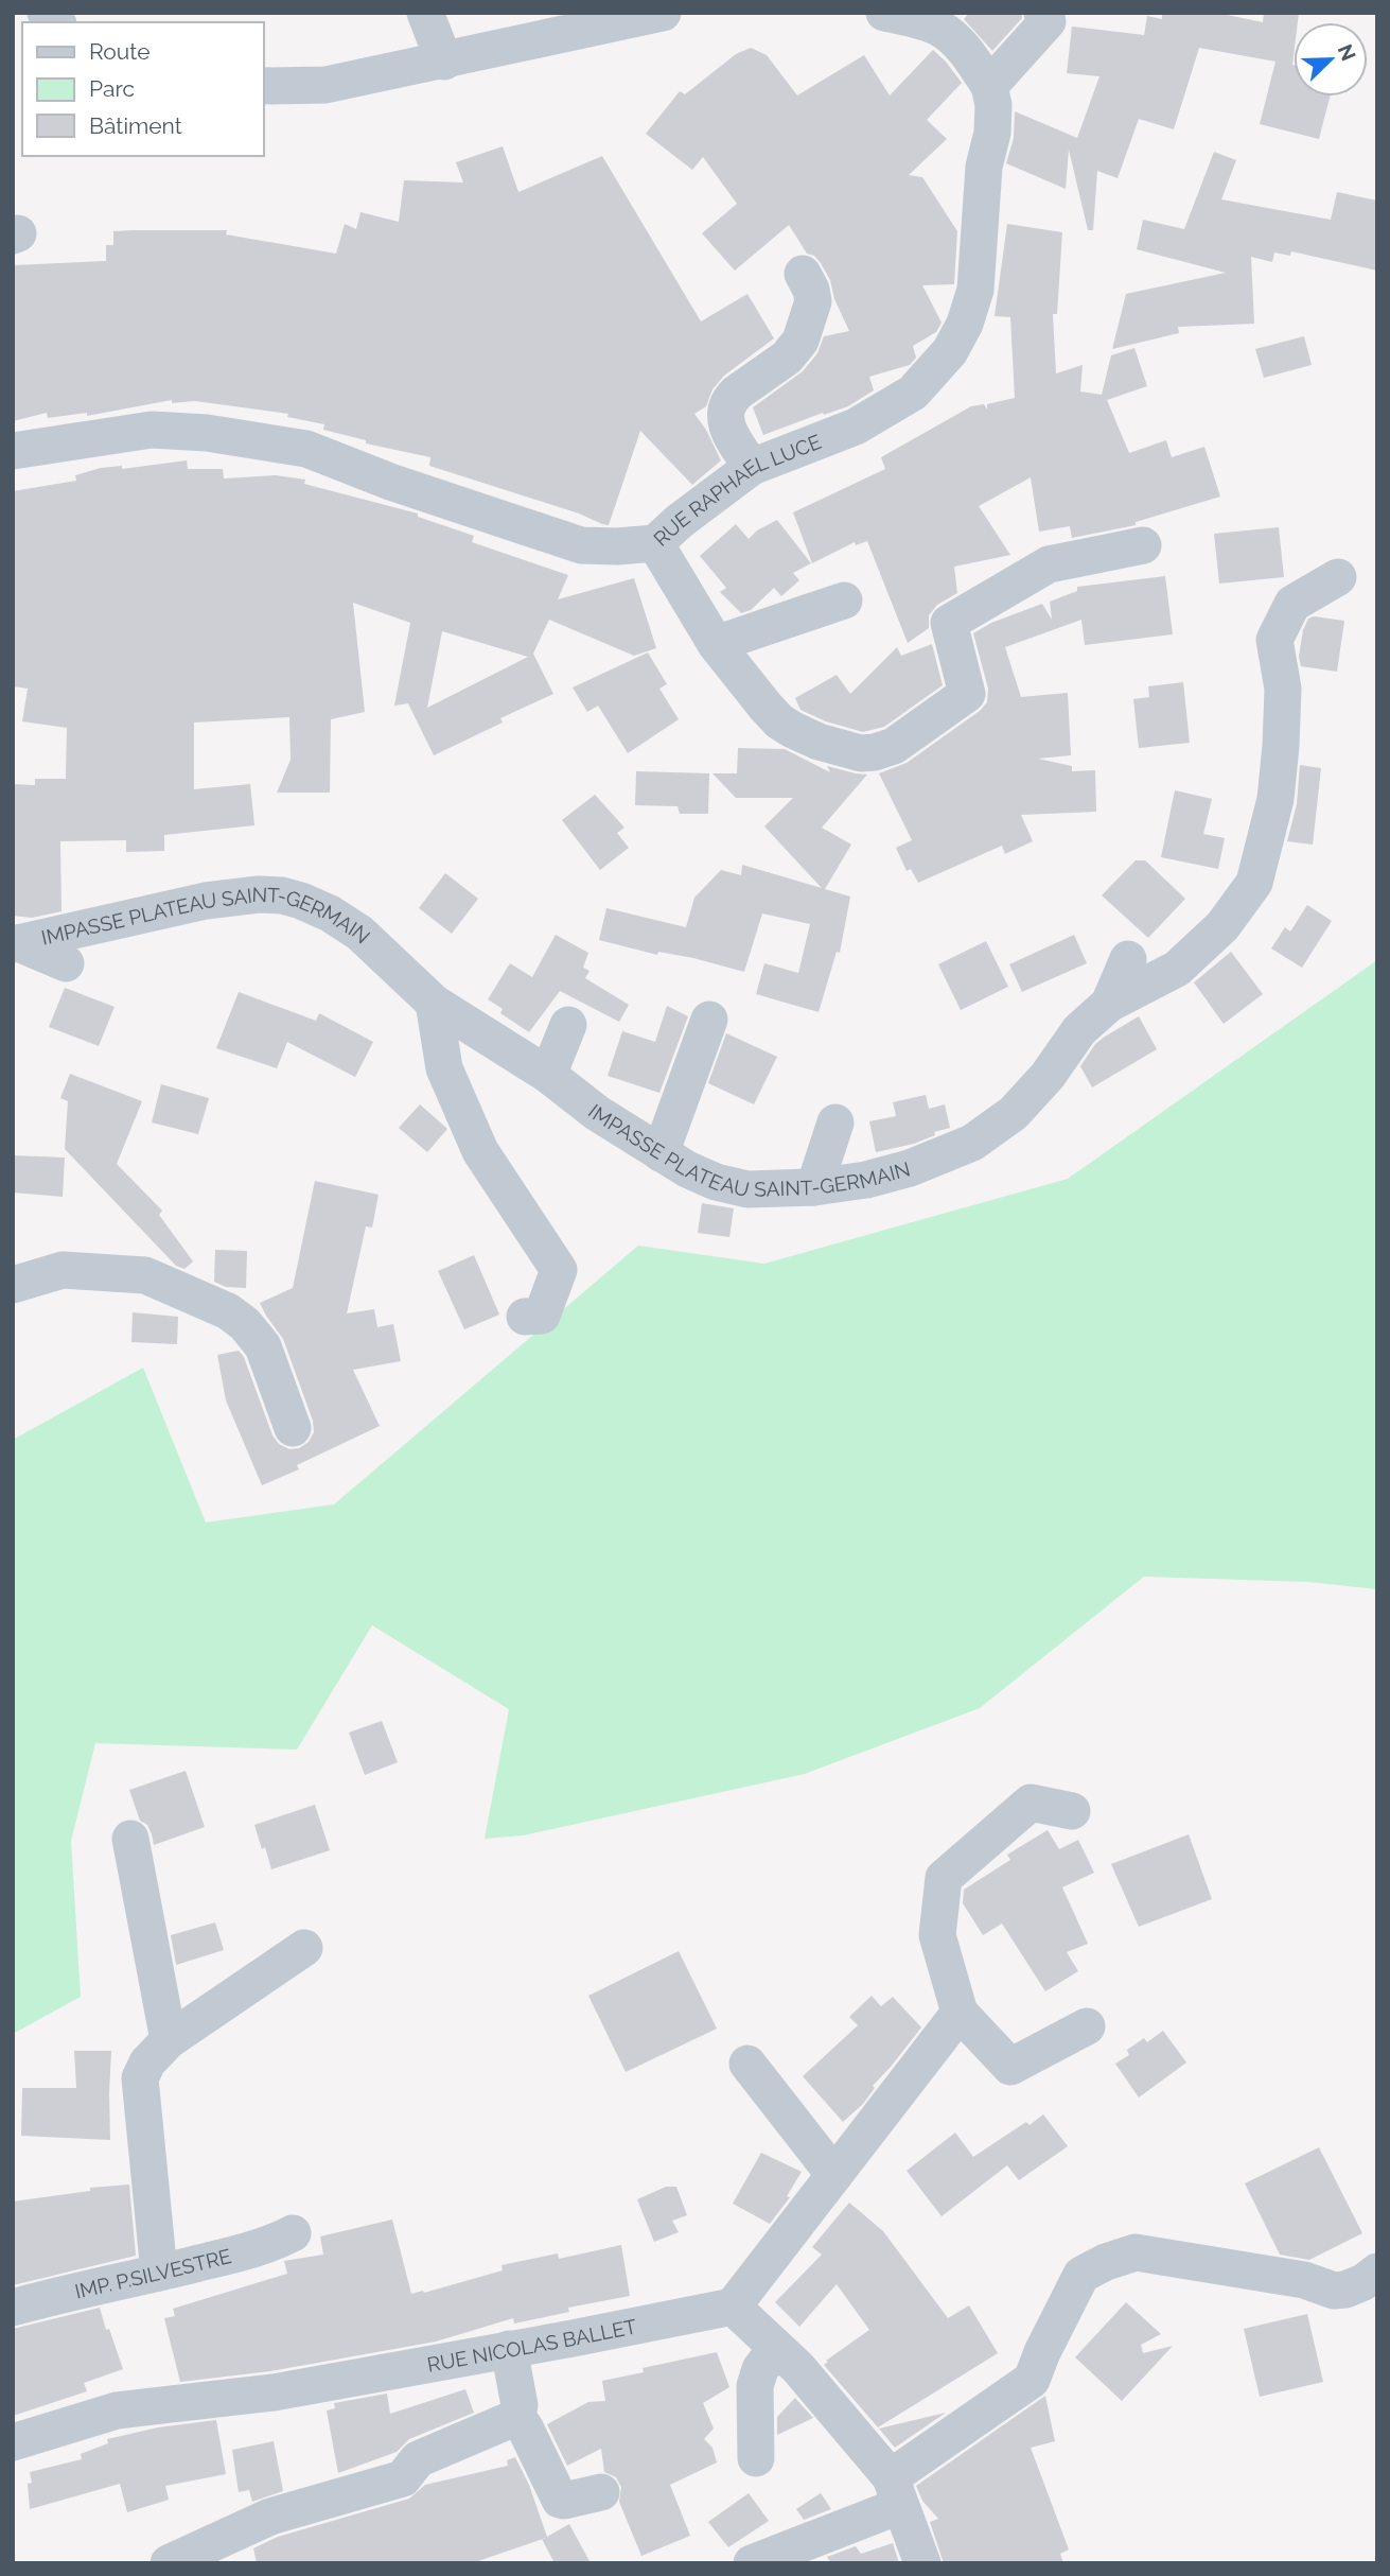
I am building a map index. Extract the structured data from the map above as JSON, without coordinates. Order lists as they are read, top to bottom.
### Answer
{
  "streets": {
    "street": [
      "RUE RAPHAEL LUCE",
      "IMPASSE PLATEAU SAINT-GERMAIN",
      "IMP. P.SILVESTRE",
      "RUE NICOLAS BALLET"
    ]
  },
  "legend": ["Route", "Parc", "Bâtiment"],
  "north": "top right"
}
